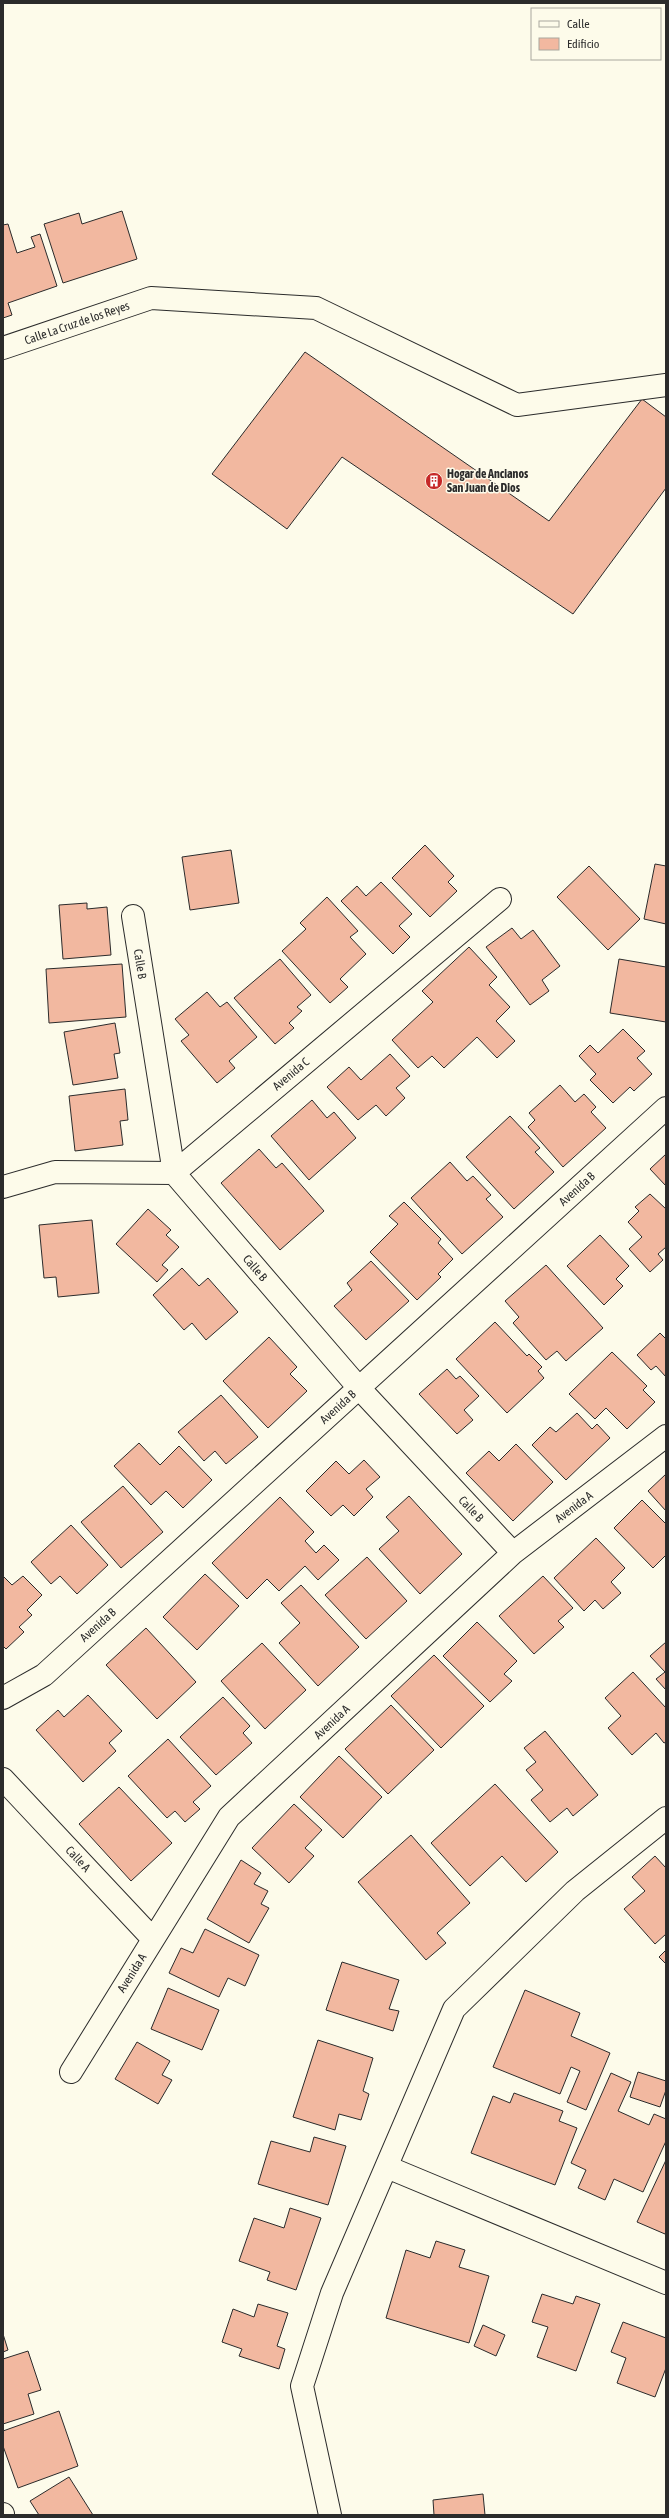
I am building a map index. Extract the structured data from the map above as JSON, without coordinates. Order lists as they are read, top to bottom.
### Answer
{
  "streets": {
    "street": [
      "Calle La Cruz de los Reyes",
      "Calle B",
      "Avenida C",
      "Avenida B",
      "Avenida A",
      "Calle A"
    ]
  },
  "crossings": [
    ["Calle B", "Avenida C"],
    ["Calle B", "Avenida B"],
    ["Calle B", "Avenida A"],
    ["Avenida A", "Calle A"]
  ],
  "places": {
    "building": ["Hogar de Ancianos San Juan de Dios"]
  },
  "legend": ["Calle", "Edificio"]
}
